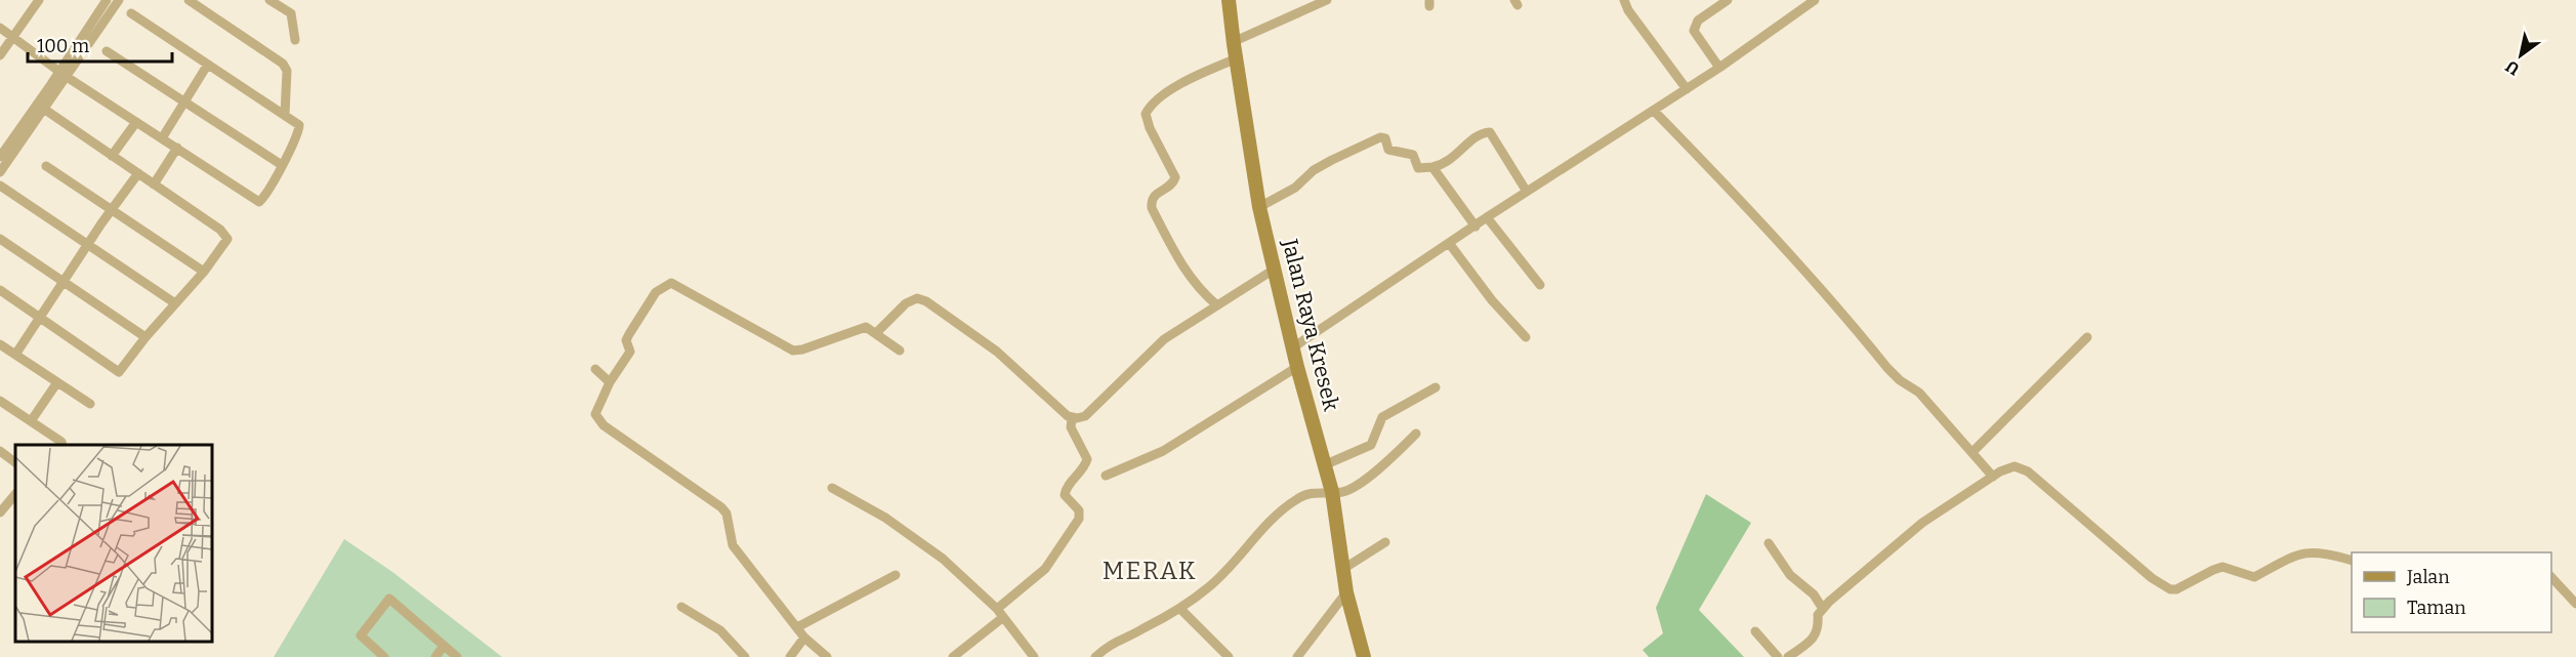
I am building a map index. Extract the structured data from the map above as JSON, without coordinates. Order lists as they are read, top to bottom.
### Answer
{
  "streets": {
    "main road": ["Jalan Raya Kresek"]
  },
  "districts": ["MERAK"],
  "legend": ["Jalan", "Taman"],
  "scale_bar": "100 m",
  "north": "bottom left"
}
